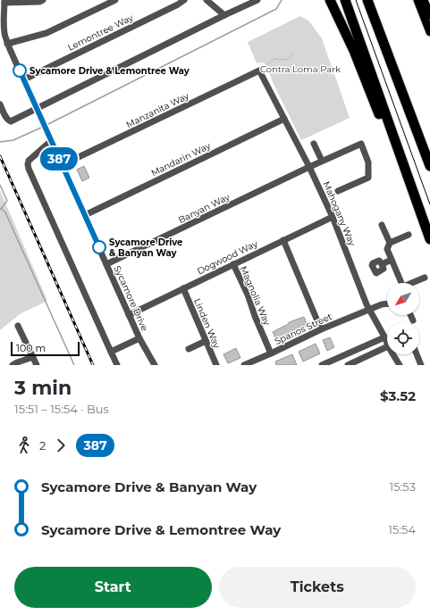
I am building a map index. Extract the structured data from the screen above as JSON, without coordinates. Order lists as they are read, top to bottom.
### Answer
{
  "streets": {
    "street": [
      "Lemontree Way",
      "Manzanita Way",
      "Mandarin Way",
      "Banyan Way",
      "Mahogany Way",
      "Dogwood Way",
      "Magnolia Way",
      "Sycamore Drive",
      "Linden Way",
      "Spanos Street"
    ]
  },
  "crossings": [
    ["Lemontree Way", "Sycamore Drive"],
    ["Manzanita Way", "Mahogany Way"],
    ["Manzanita Way", "Sycamore Drive"],
    ["Mandarin Way", "Mahogany Way"],
    ["Mandarin Way", "Sycamore Drive"],
    ["Banyan Way", "Mahogany Way"],
    ["Banyan Way", "Sycamore Drive"],
    ["Mahogany Way", "Dogwood Way"],
    ["Mahogany Way", "Spanos Street"],
    ["Dogwood Way", "Magnolia Way"],
    ["Dogwood Way", "Sycamore Drive"],
    ["Dogwood Way", "Linden Way"],
    ["Magnolia Way", "Spanos Street"]
  ],
  "parks": ["Contra Loma Park"],
  "places": ["Sycamore Drive & Lemontree Way", "Sycamore Drive & Banyan Way"],
  "lines": ["bus line 387"],
  "scale_bar": "100 m",
  "north": "bottom left",
  "page": {
    "on_map": "387",
    "scale": "100 m",
    "heading": ["3 min", "15:51 – 15:54 · Bus", "$3.52"],
    "legs": ["2", "387"],
    "list": [
      {
        "name": "Sycamore Drive & Banyan Way",
        "value": "15:53"
      },
      {
        "name": "Sycamore Drive & Lemontree Way",
        "value": "15:54"
      }
    ],
    "buttons": ["Start", "Tickets"]
  }
}
